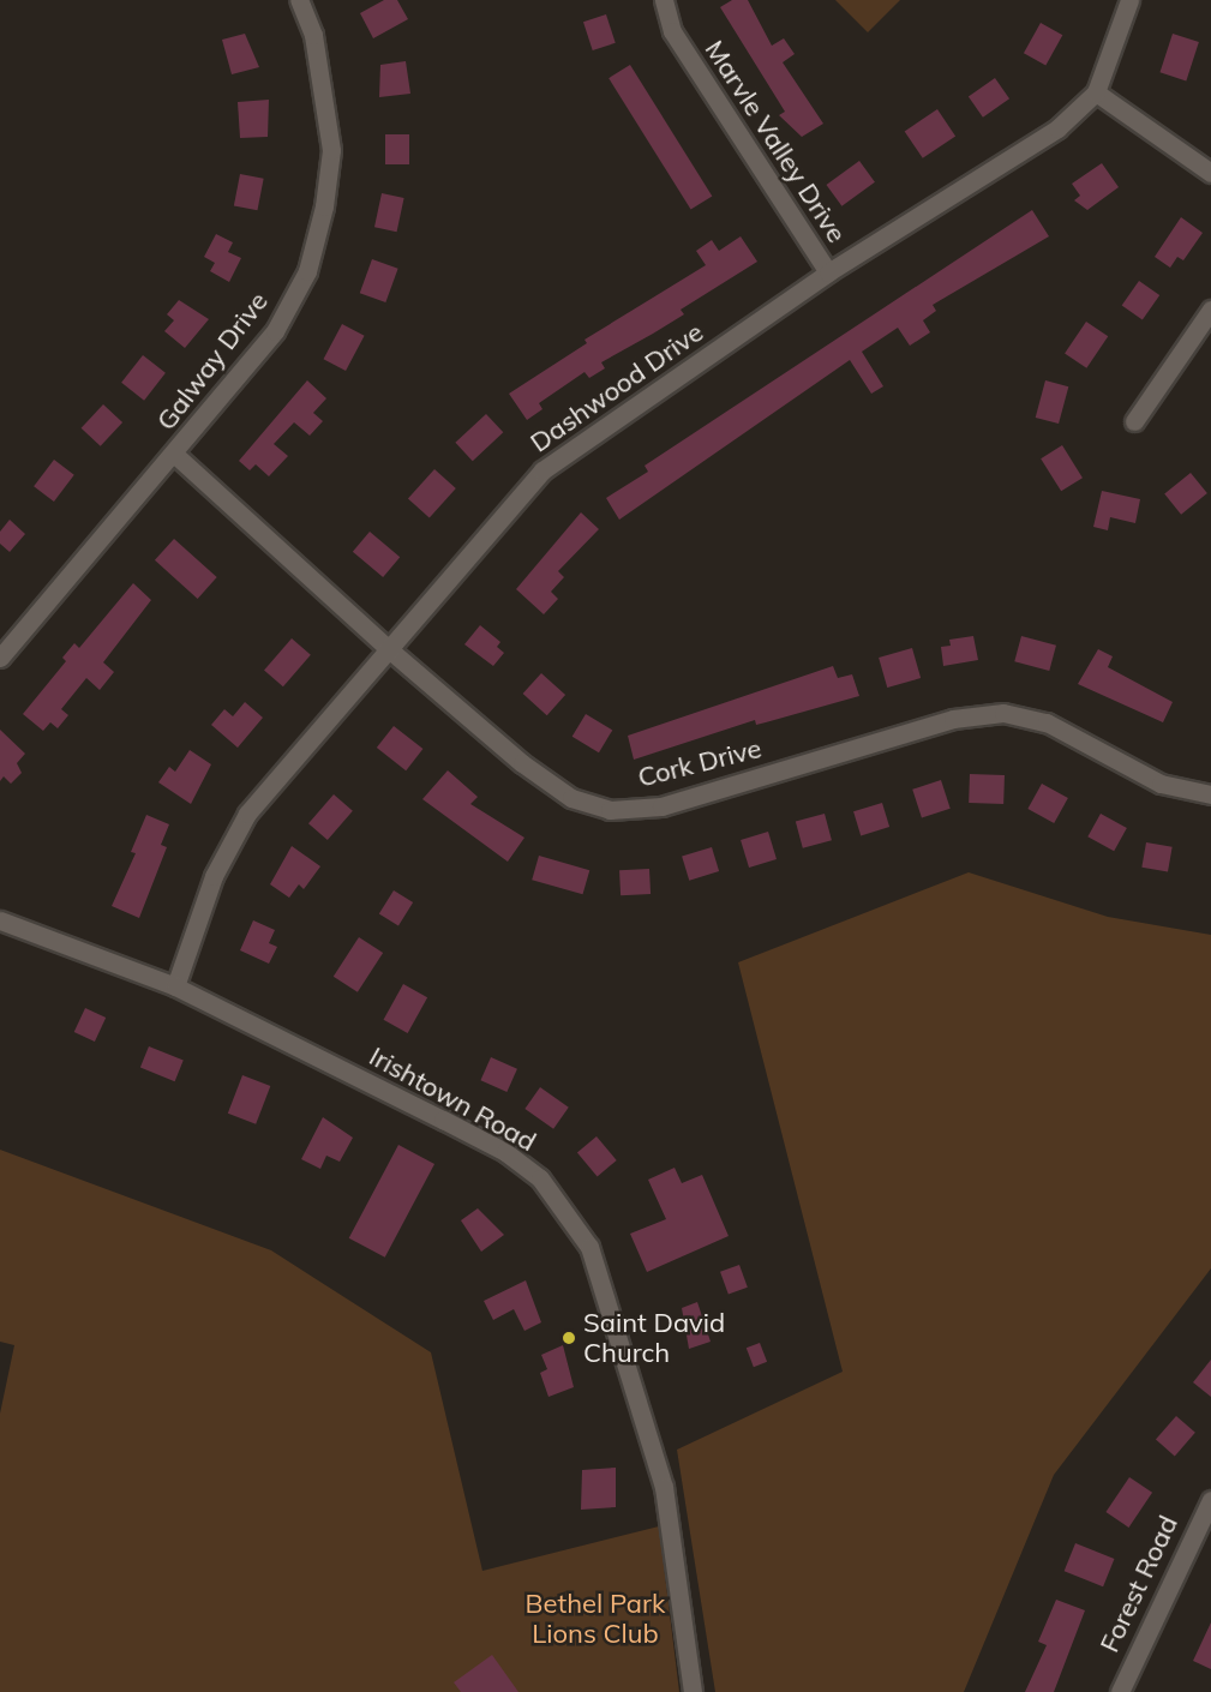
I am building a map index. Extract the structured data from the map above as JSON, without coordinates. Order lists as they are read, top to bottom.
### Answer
{
  "streets": {
    "street": [
      "Marvle Valley Drive",
      "Galway Drive",
      "Dashwood Drive",
      "Cork Drive",
      "Irishtown Road",
      "Forest Road"
    ]
  },
  "crossings": [
    ["Marvle Valley Drive", "Dashwood Drive"],
    ["Galway Drive", "Cork Drive"],
    ["Dashwood Drive", "Cork Drive"],
    ["Dashwood Drive", "Irishtown Road"]
  ],
  "parks": ["Bethel Park Lions Club"],
  "places": ["Saint David Church"]
}
